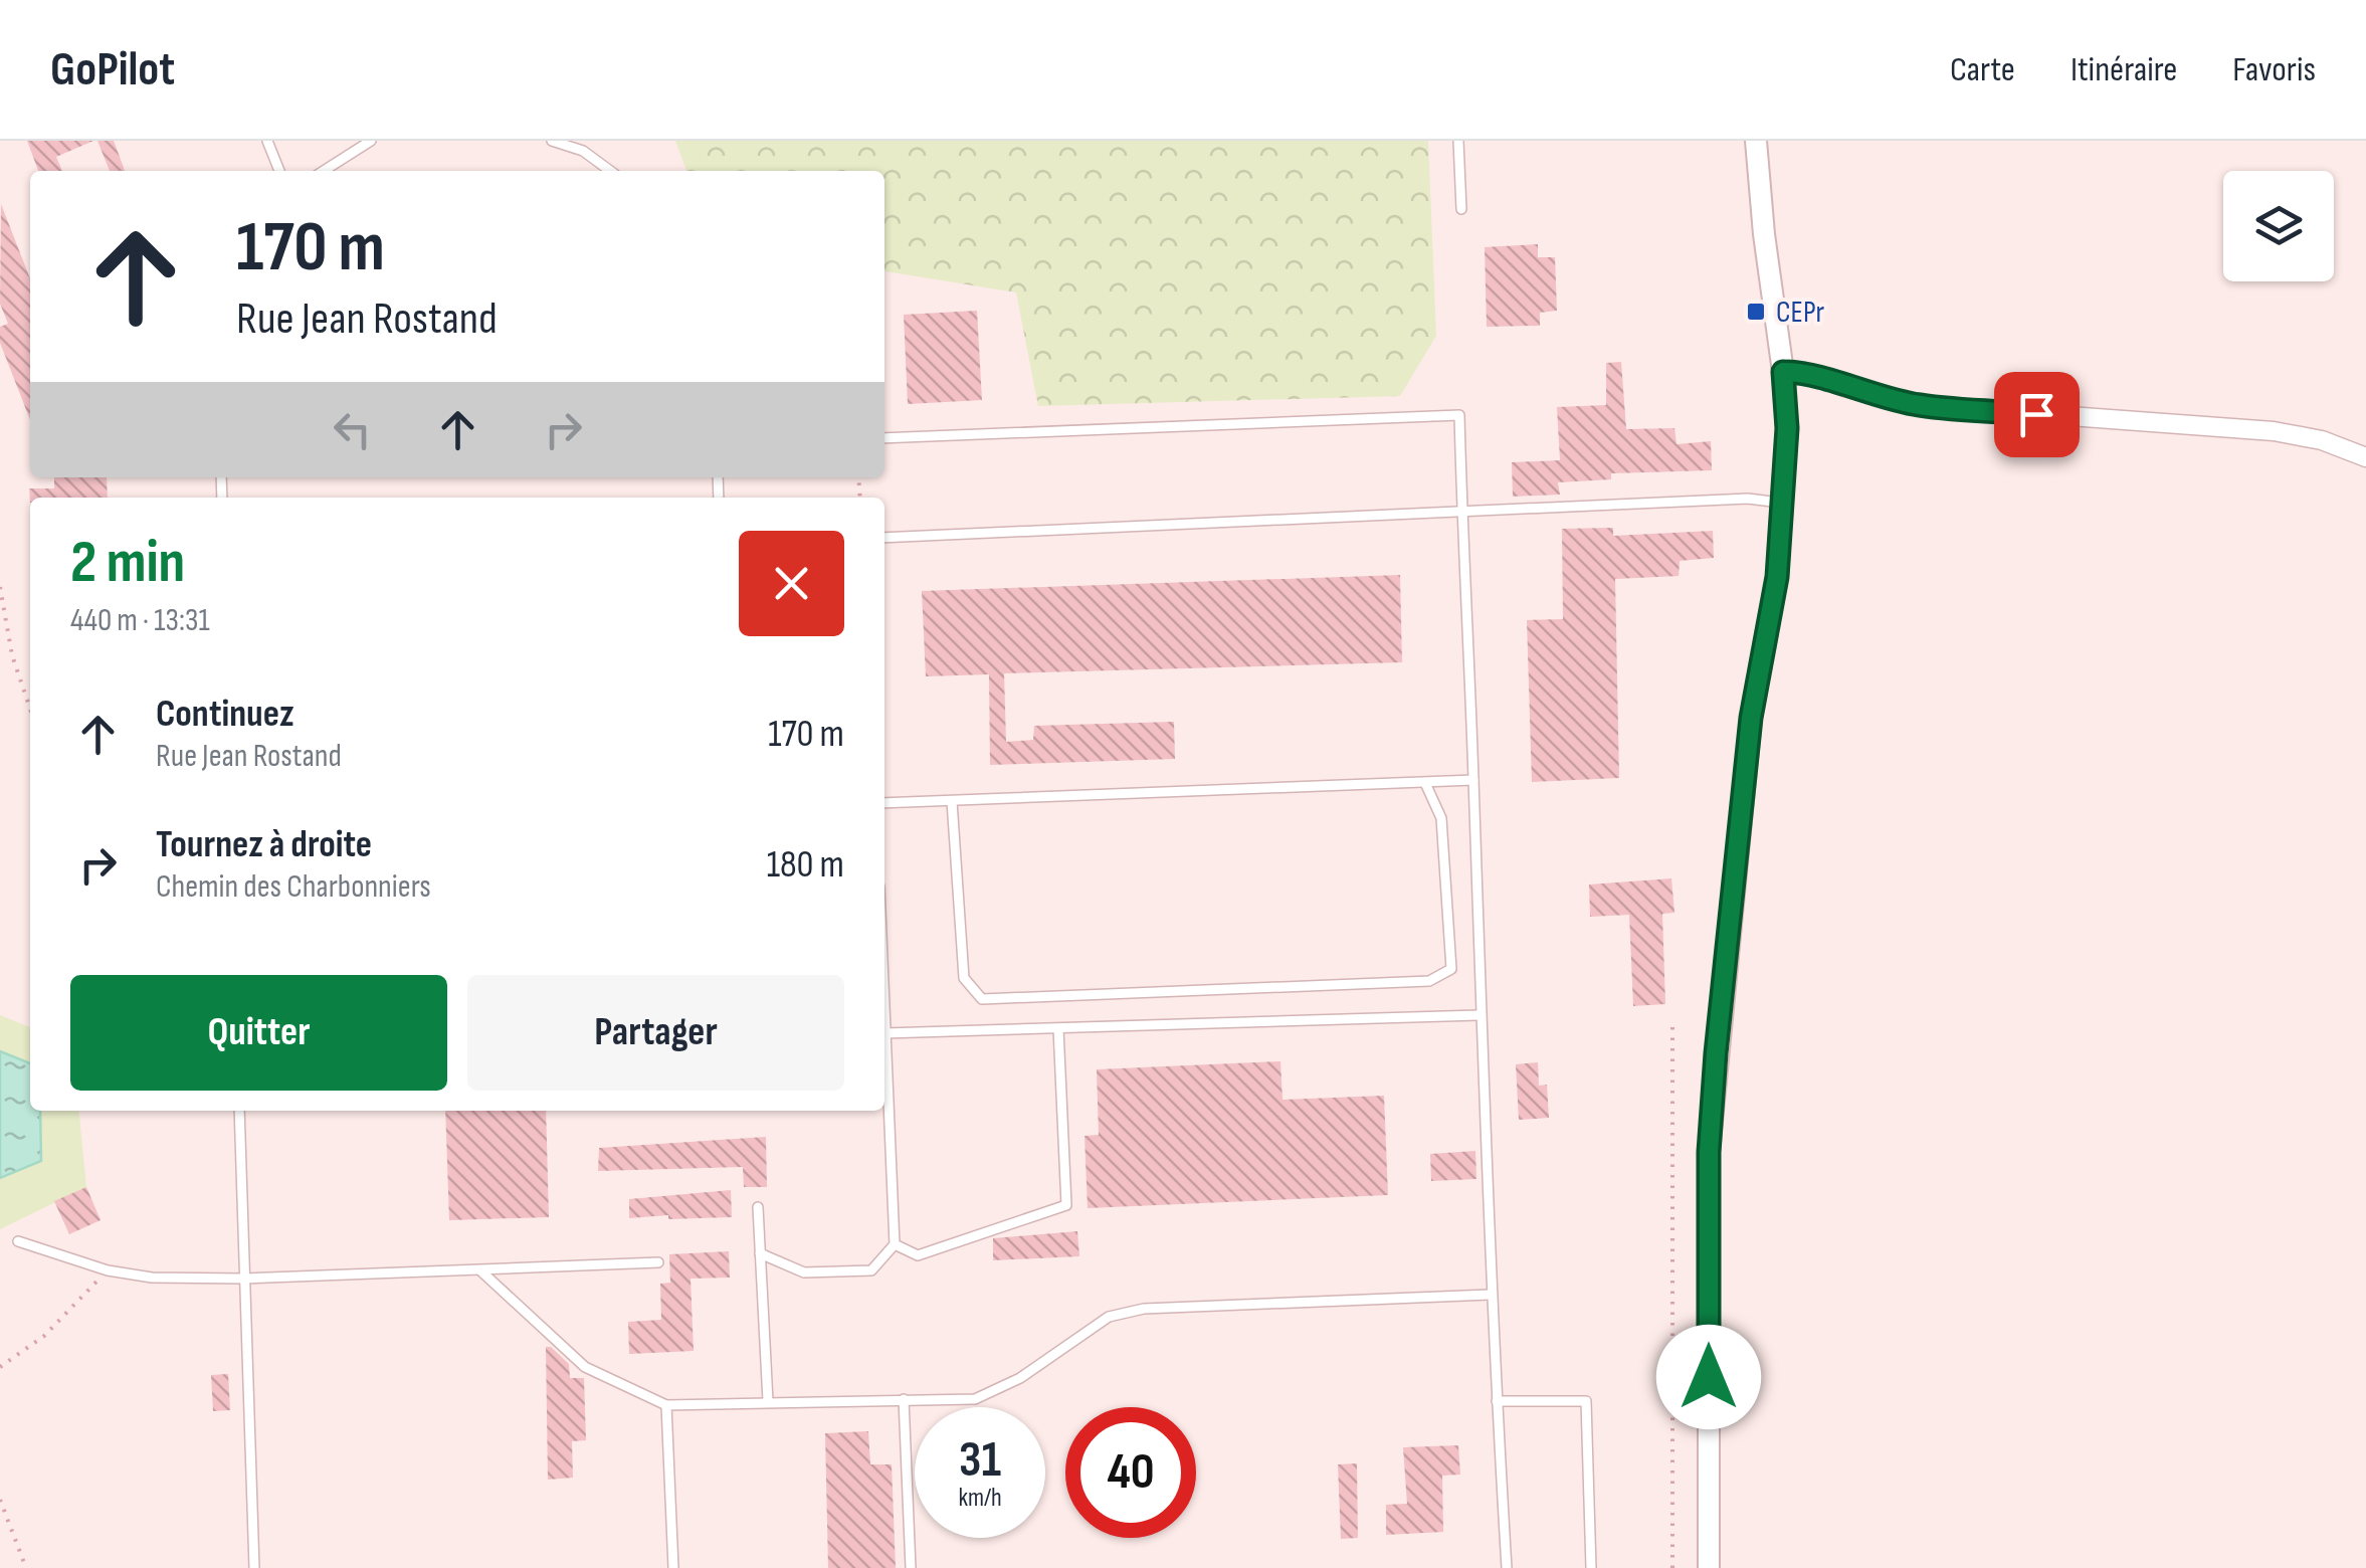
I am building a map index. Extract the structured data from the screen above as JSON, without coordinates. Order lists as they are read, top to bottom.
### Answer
{
  "places": {
    "transit": ["CEPr"]
  },
  "page": {
    "header": "GoPilot",
    "nav": ["Carte", "Itinéraire", "Favoris"],
    "turn": ["170 m", "Rue Jean Rostand"],
    "heading": ["2 min", "440 m · 13:31"],
    "list": [
      {
        "name": "Continuez",
        "note": "Rue Jean Rostand",
        "value": "170 m"
      },
      {
        "name": "Tournez à droite",
        "note": "Chemin des Charbonniers",
        "value": "180 m"
      }
    ],
    "buttons": ["Quitter", "Partager"],
    "speed": "31 km/h",
    "limit": "40"
  }
}
